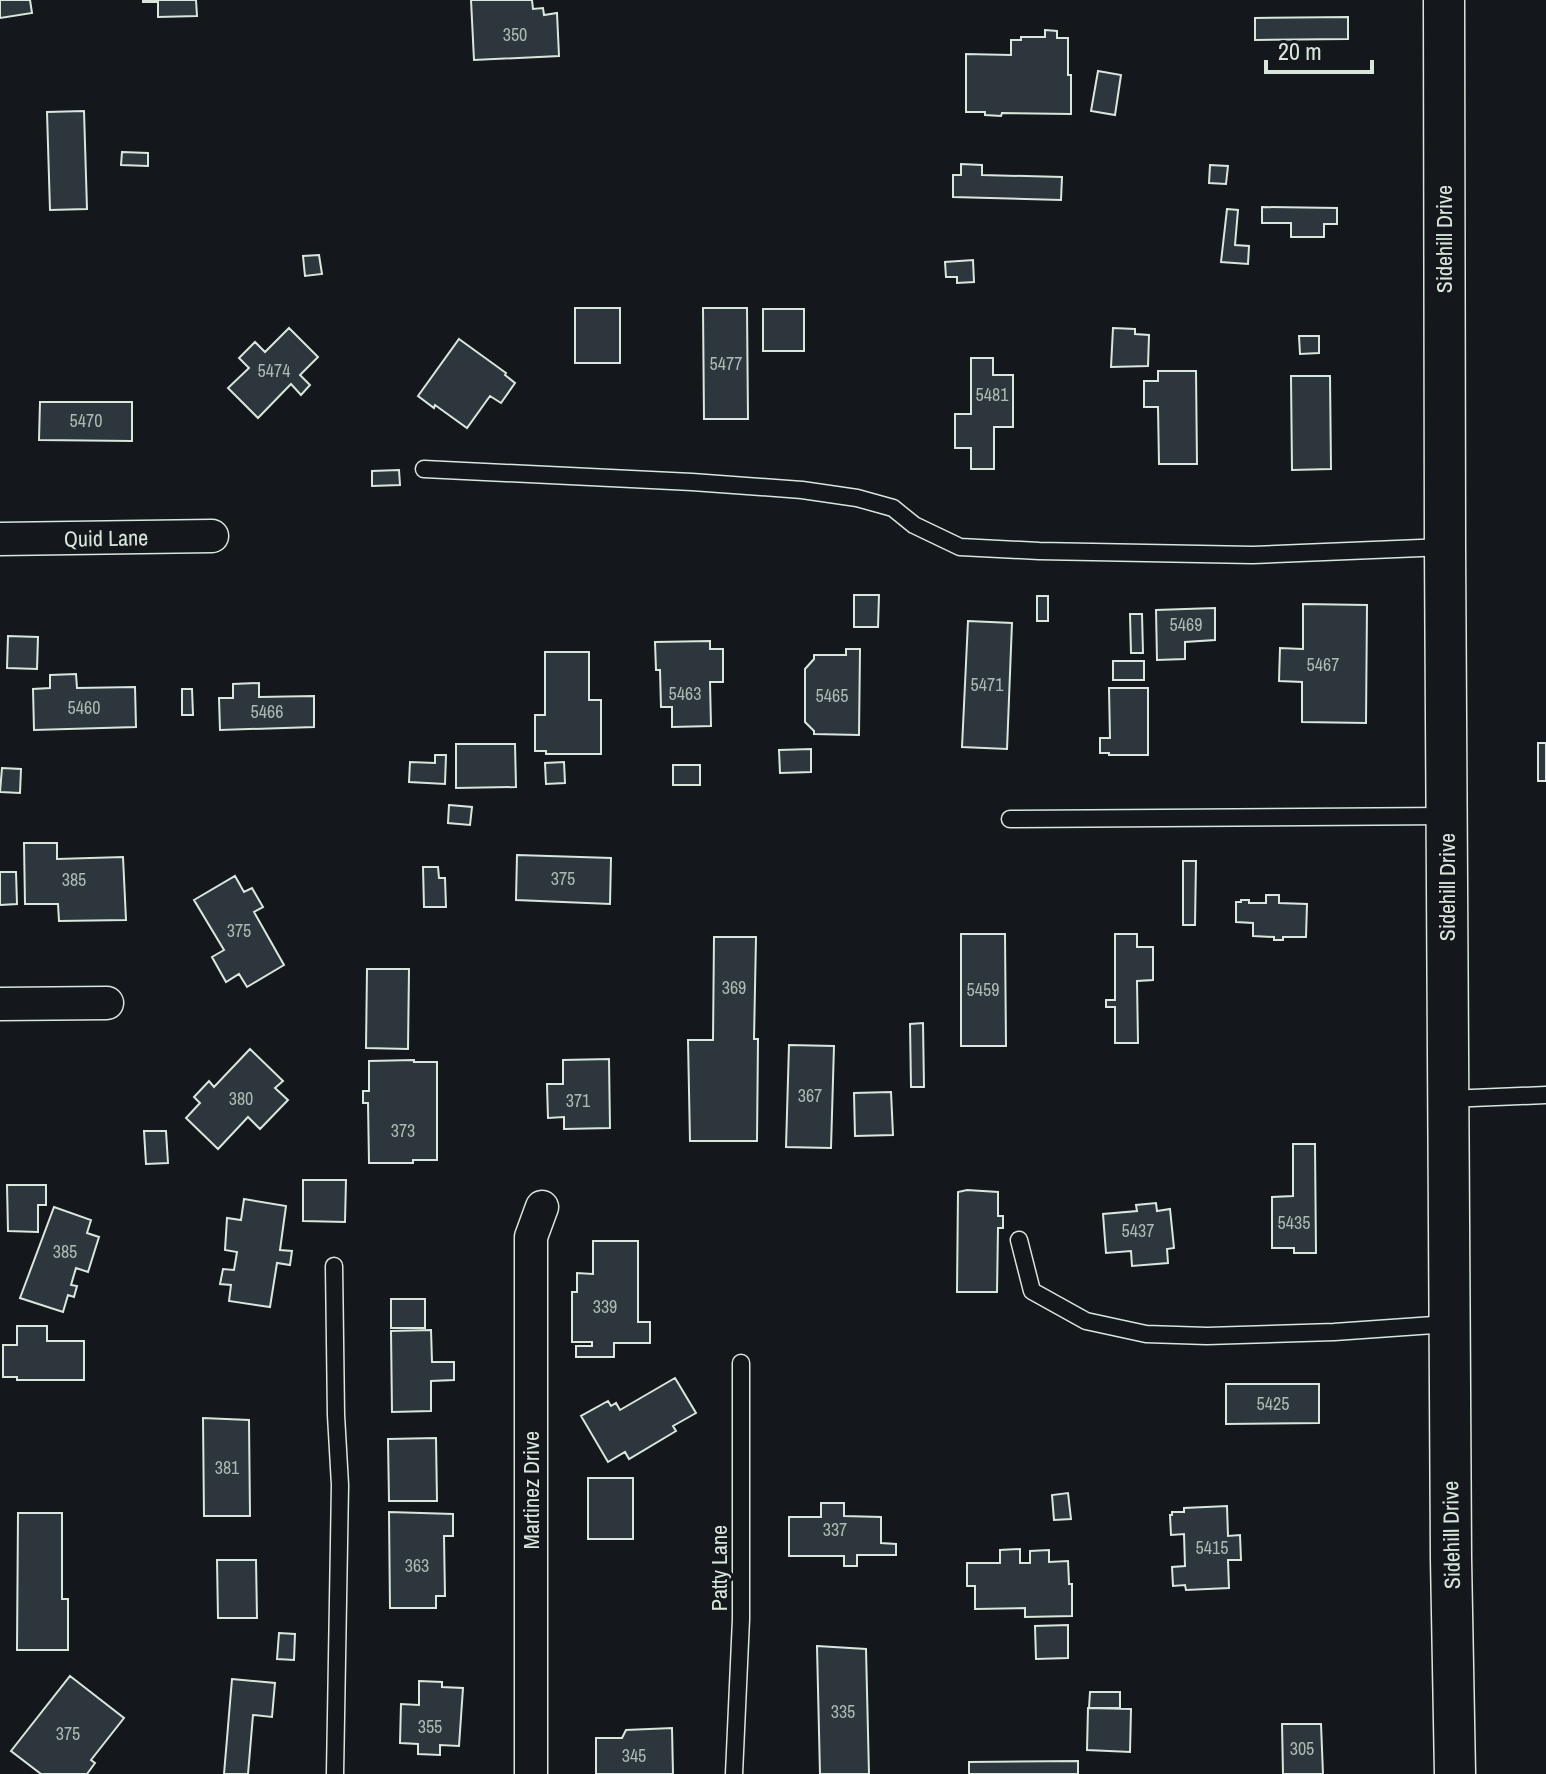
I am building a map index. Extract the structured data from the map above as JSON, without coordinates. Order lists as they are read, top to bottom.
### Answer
{
  "streets": {
    "street": ["Sidehill Drive", "Quid Lane", "Martinez Drive"],
    "lane": ["Patty Lane"]
  },
  "house_numbers": [
    "350",
    "5477",
    "5474",
    "5481",
    "5470",
    "5469",
    "5467",
    "5471",
    "5463",
    "5465",
    "5460",
    "5466",
    "375",
    "385",
    "375",
    "369",
    "5459",
    "367",
    "380",
    "371",
    "373",
    "5435",
    "5437",
    "385",
    "339",
    "5425",
    "381",
    "337",
    "5415",
    "363",
    "335",
    "355",
    "375",
    "305",
    "345"
  ],
  "scale_bar": "20 m"
}
